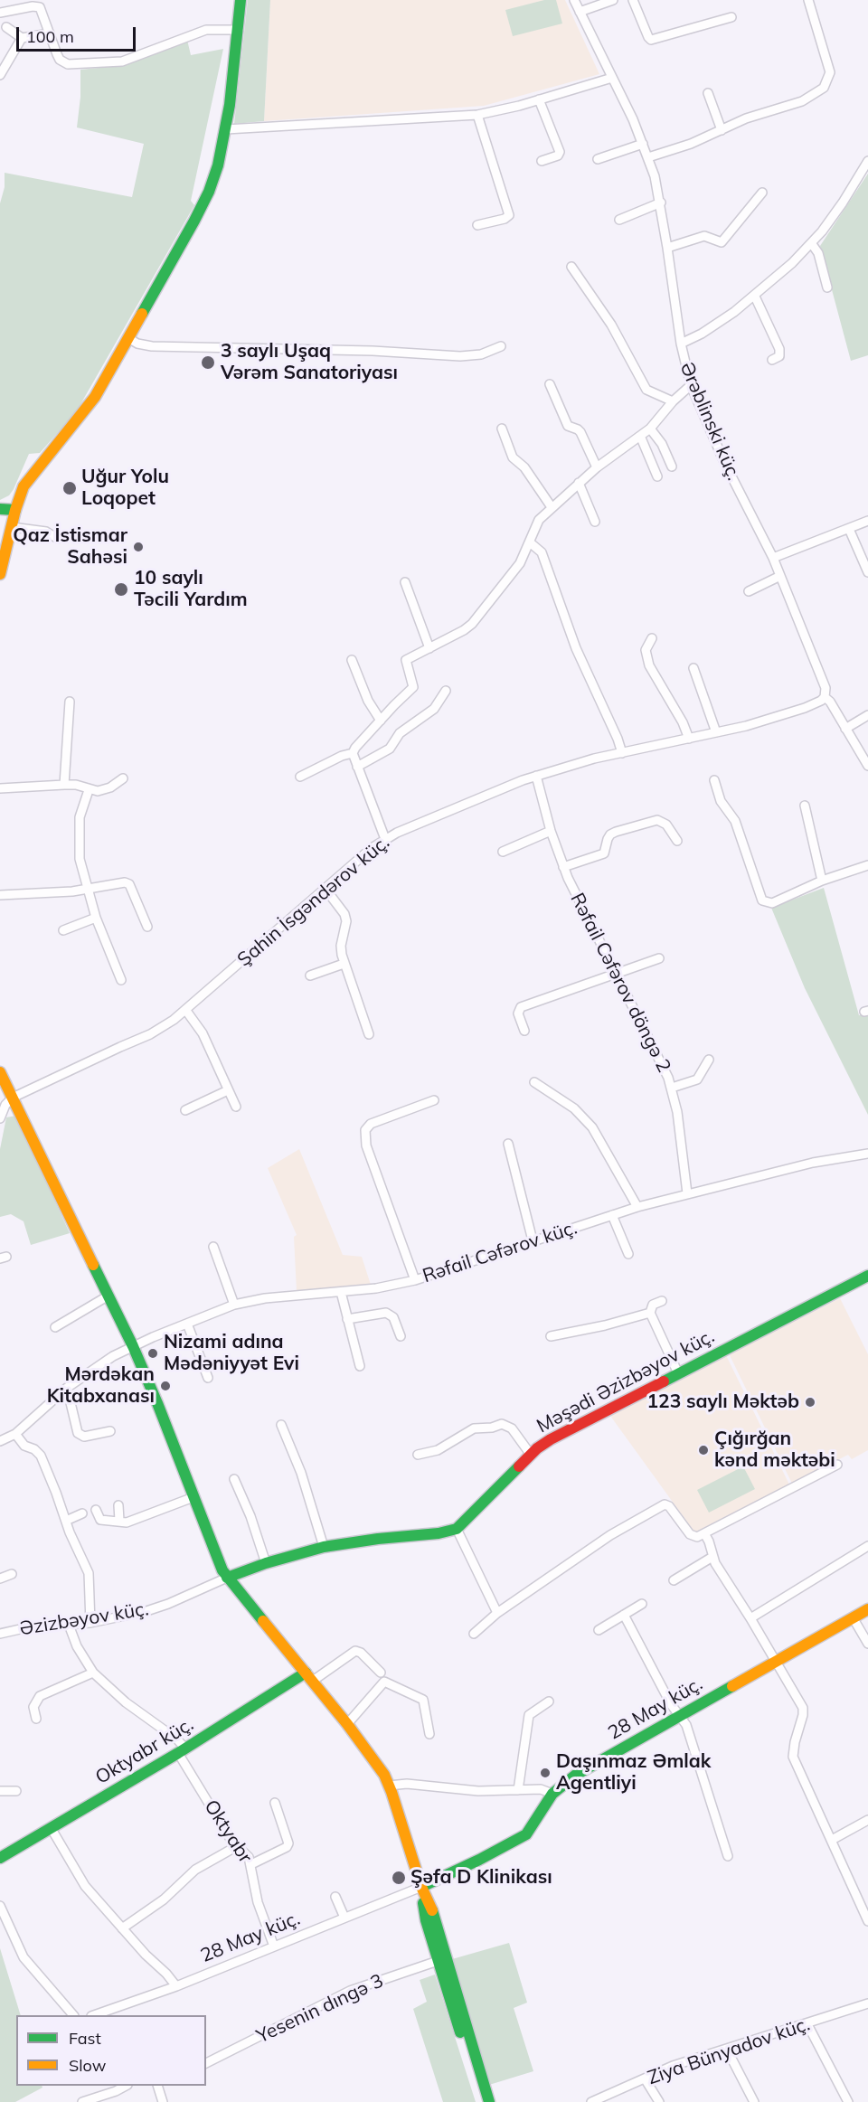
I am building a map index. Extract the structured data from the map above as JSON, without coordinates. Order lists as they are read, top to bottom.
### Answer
{
  "streets": {
    "main road": ["Məşədi Əzizbəyov küç.", "28 May küç.", "Oktyabr küç."],
    "street": [
      "Ərəblinski küç.",
      "Şahin İsgəndərov küç.",
      "Rəfail Cəfərov döngə 2",
      "Rəfail Cəfərov küç.",
      "Əzizbəyov küç.",
      "Oktyabr",
      "Yesenin dıngə 3",
      "Ziya Bünyadov küç."
    ]
  },
  "crossings": [
    ["Ərəblinski küç.", "Şahin İsgəndərov küç."],
    ["Şahin İsgəndərov küç.", "Rəfail Cəfərov döngə 2"],
    ["Rəfail Cəfərov döngə 2", "Rəfail Cəfərov küç."],
    ["Əzizbəyov küç.", "Oktyabr"],
    ["28 May küç.", "Oktyabr"],
    ["Oktyabr küç.", "Oktyabr"]
  ],
  "places": [
    "3 saylı Uşaq Vərəm Sanatoriyası",
    "Uğur Yolu Loqopet",
    "Qaz İstismar Sahəsi",
    "10 saylı Təcili Yardım",
    "Nizami adına Mədəniyyət Evi",
    "Mərdəkan Kitabxanası",
    "123 saylı Məktəb",
    "Çığırğan kənd məktəbi",
    "Daşınmaz Əmlak Agentliyi",
    "Şəfa D Klinikası"
  ],
  "legend": ["Fast", "Slow"],
  "scale_bar": "100 m"
}
